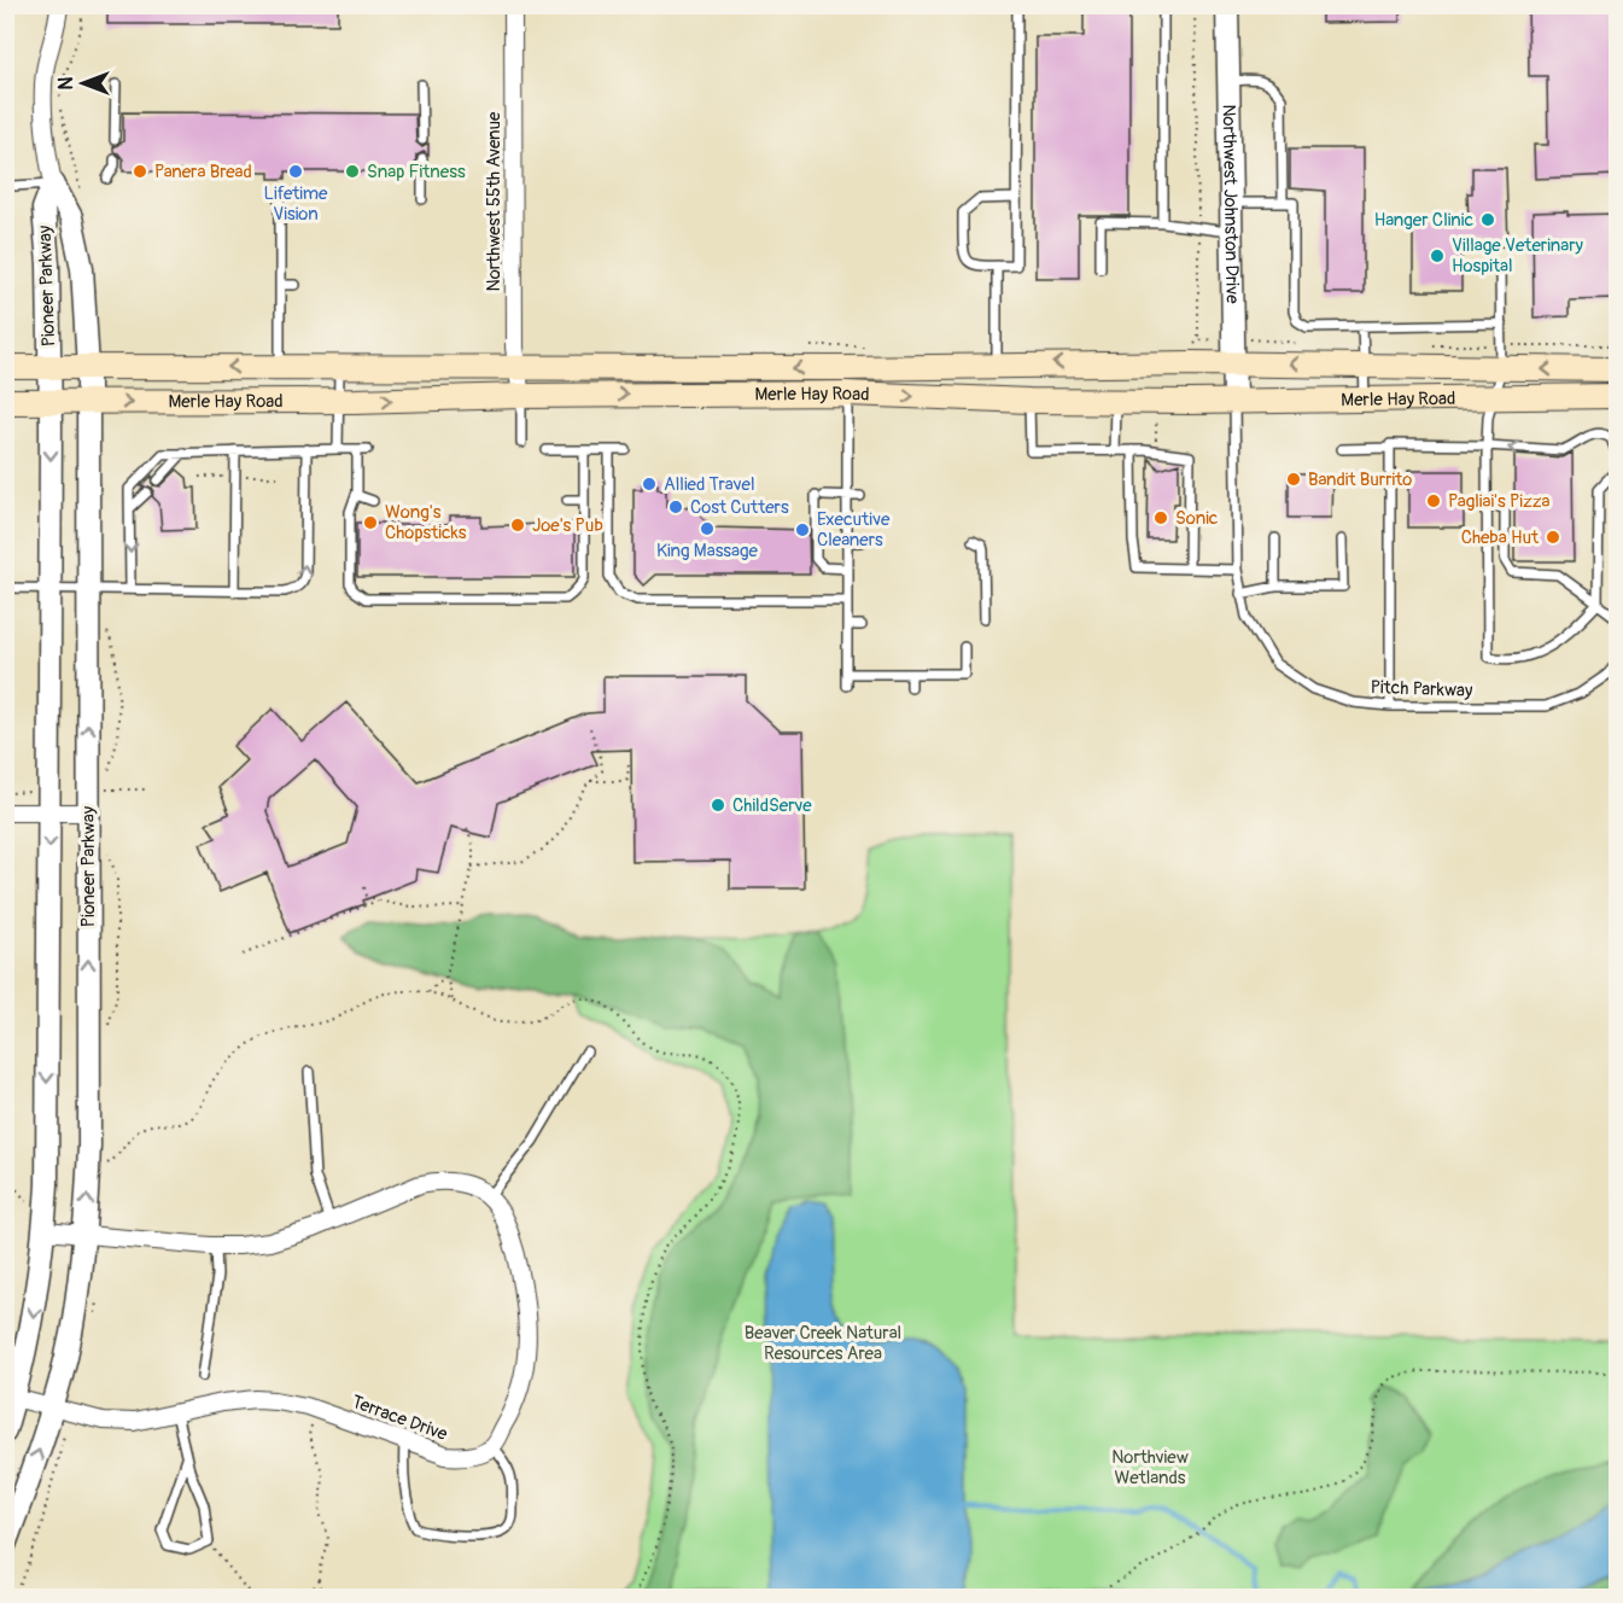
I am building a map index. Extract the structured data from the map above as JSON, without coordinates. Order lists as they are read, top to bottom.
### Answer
{
  "streets": {
    "main road": ["Merle Hay Road"],
    "street": [
      "Northwest 55th Avenue",
      "Northwest Johnston Drive",
      "Pioneer Parkway",
      "Terrace Drive"
    ],
    "lane": ["Pitch Parkway"]
  },
  "crossings": [
    ["Northwest 55th Avenue", "Merle Hay Road"],
    ["Northwest Johnston Drive", "Merle Hay Road"],
    ["Northwest Johnston Drive", "Pitch Parkway"],
    ["Pioneer Parkway", "Merle Hay Road"],
    ["Pioneer Parkway", "Terrace Drive"],
    ["Merle Hay Road", "Pitch Parkway"]
  ],
  "parks": ["Beaver Creek Natural Resources Area", "Northview Wetlands"],
  "places": [
    "Panera Bread",
    "Lifetime Vision",
    "Snap Fitness",
    "Hanger Clinic",
    "Village Veterinary Hospital",
    "Bandit Burrito",
    "Allied Travel",
    "Pagliai's Pizza",
    "Cost Cutters",
    "Sonic",
    "Wong's Chopsticks",
    "Joe's Pub",
    "King Massage",
    "Executive Cleaners",
    "Cheba Hut",
    "ChildServe"
  ],
  "north": "left"
}
